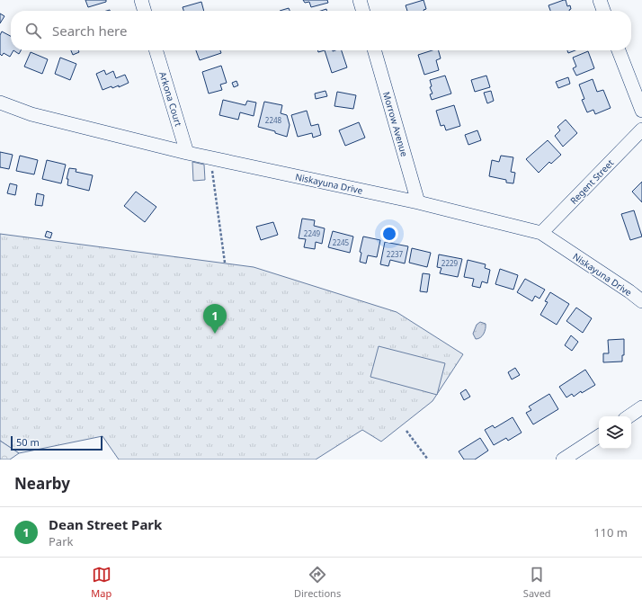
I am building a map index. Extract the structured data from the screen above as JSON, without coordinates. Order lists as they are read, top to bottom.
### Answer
{
  "streets": {
    "street": [
      "Arkona Court",
      "Morrow Avenue",
      "Regent Street",
      "Niskayuna Drive"
    ]
  },
  "crossings": [
    ["Arkona Court", "Niskayuna Drive"],
    ["Morrow Avenue", "Niskayuna Drive"],
    ["Regent Street", "Niskayuna Drive"]
  ],
  "house_numbers": [
    "2248",
    "2249",
    "2245",
    "2237",
    "2229"
  ],
  "scale_bar": "50 m",
  "page": {
    "search": "Search here",
    "pins": "1",
    "scale": "50 m",
    "heading": "Nearby",
    "list": [
      {
        "mark": "1",
        "name": "Dean Street Park",
        "note": "Park",
        "value": "110 m"
      }
    ],
    "nav": ["Map", "Directions", "Saved"]
  }
}
